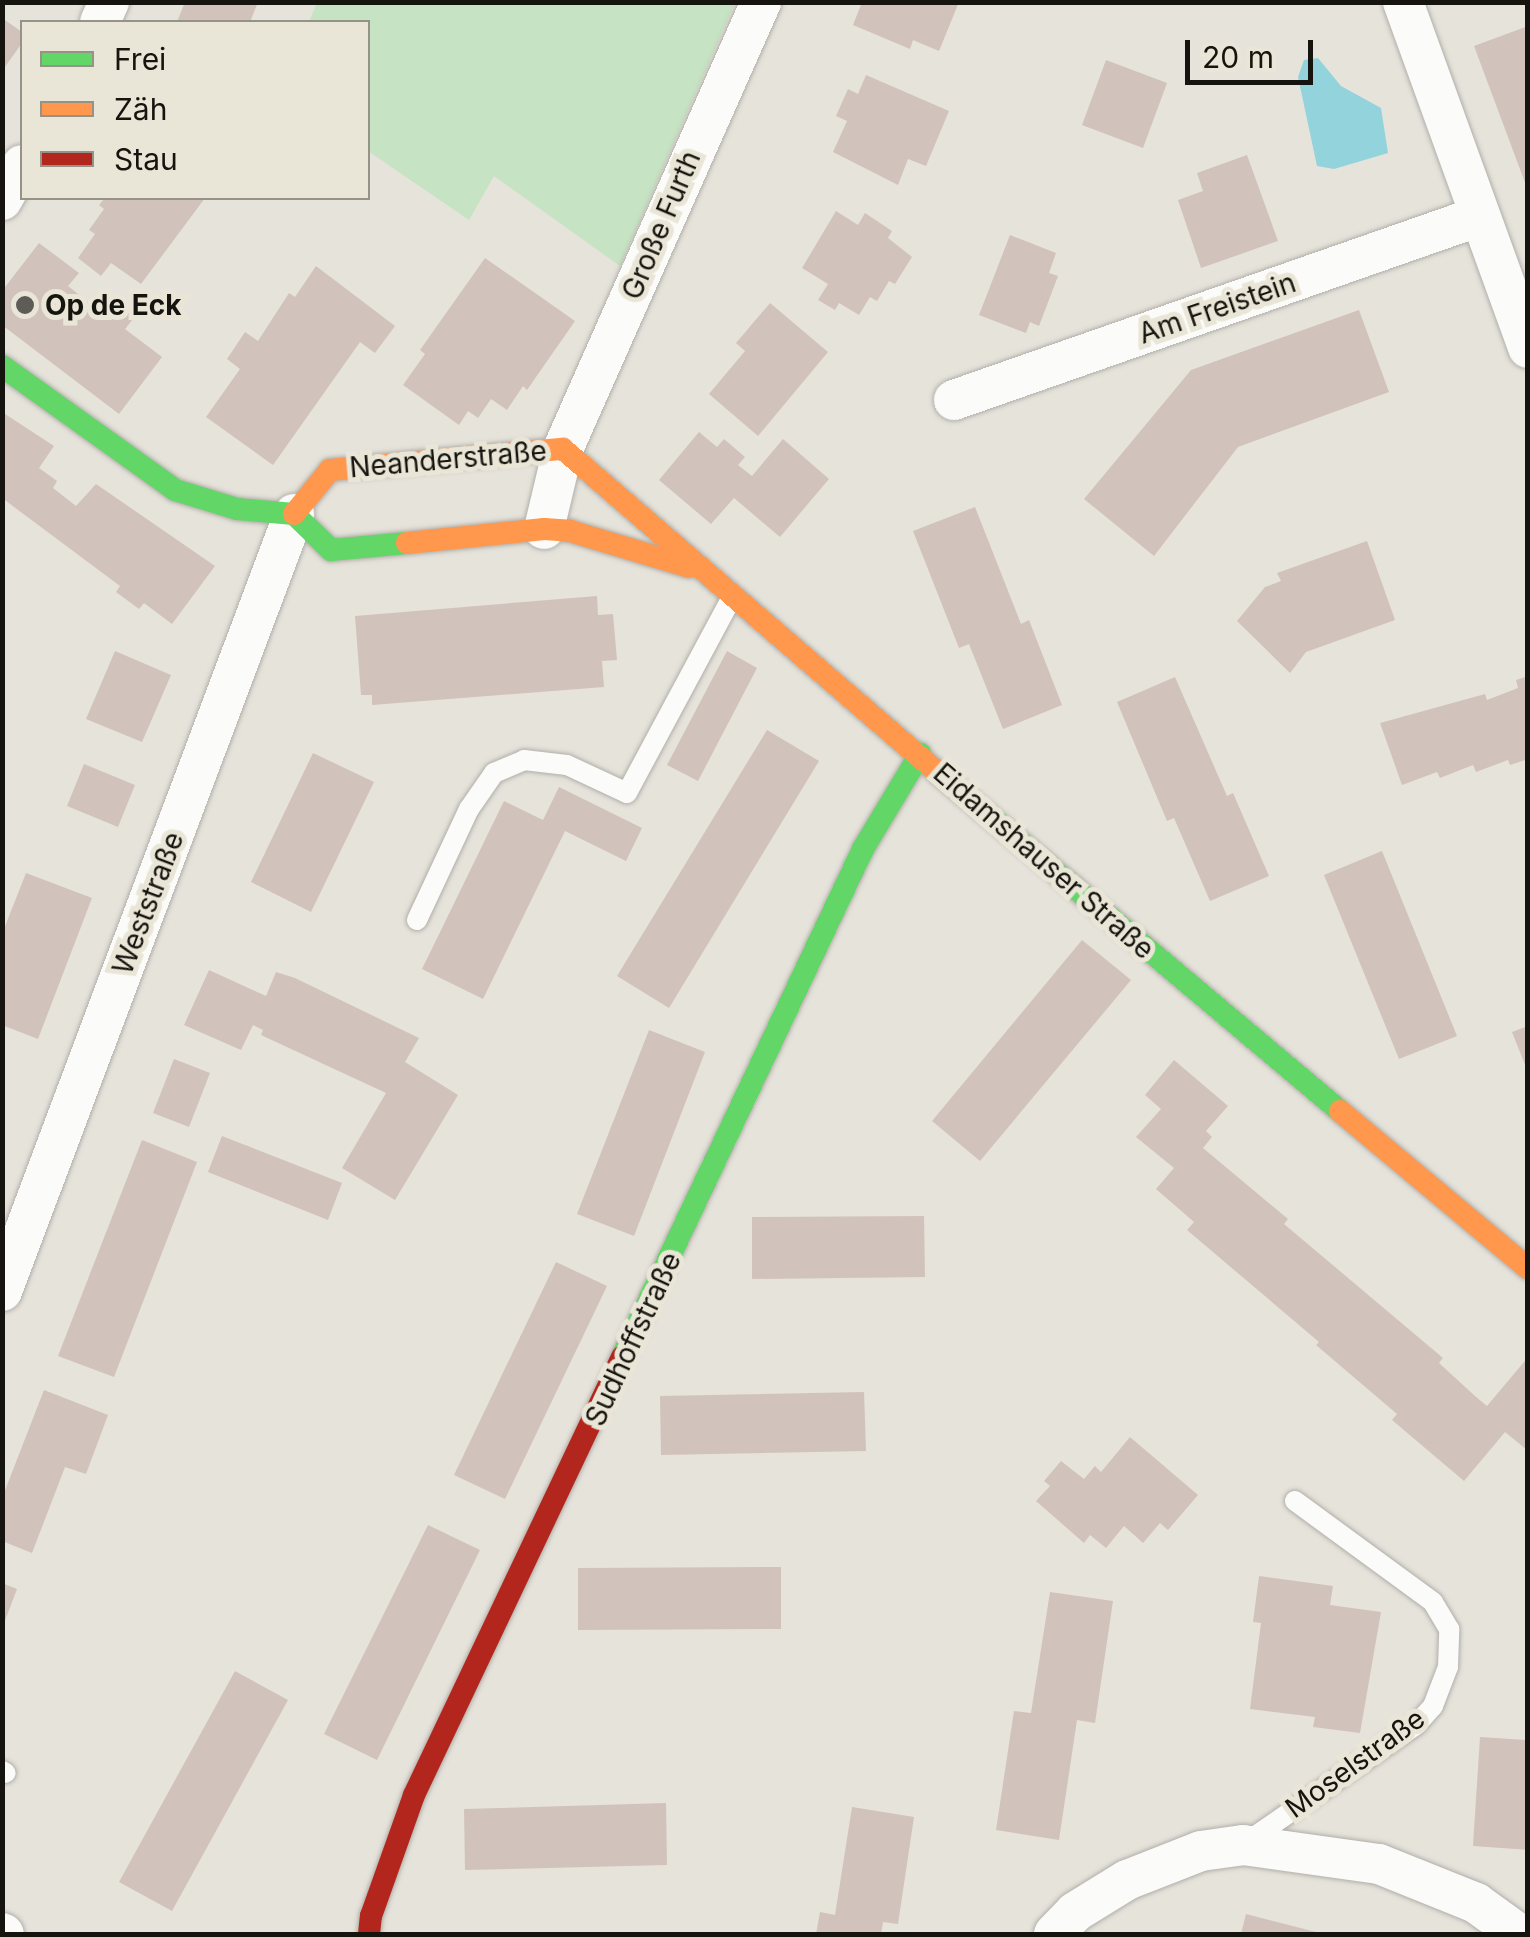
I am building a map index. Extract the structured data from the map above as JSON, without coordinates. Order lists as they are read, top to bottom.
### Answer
{
  "streets": {
    "street": [
      "Große Furth",
      "Am Freistein",
      "Neanderstraße",
      "Eidamshauser Straße",
      "Weststraße",
      "Sudhoffstraße",
      "Moselstraße"
    ]
  },
  "crossings": [
    ["Große Furth", "Neanderstraße"],
    ["Große Furth", "Eidamshauser Straße"],
    ["Neanderstraße", "Eidamshauser Straße"],
    ["Neanderstraße", "Weststraße"],
    ["Eidamshauser Straße", "Sudhoffstraße"]
  ],
  "places": ["Op de Eck"],
  "legend": ["Frei", "Zäh", "Stau"],
  "scale_bar": "20 m"
}
